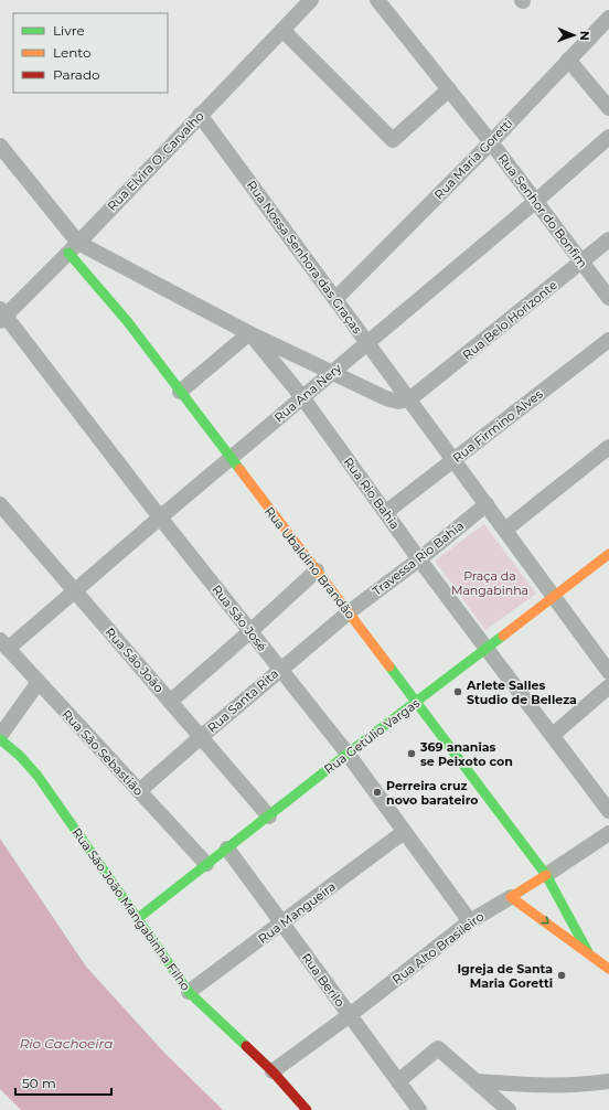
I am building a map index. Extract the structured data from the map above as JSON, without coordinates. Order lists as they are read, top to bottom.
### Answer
{
  "streets": {
    "street": [
      "Rua Maria Goretti",
      "Rua Elvira O. Carvalho",
      "Rua Senhor do Bonfim",
      "Rua Nossa Senhora das Graças",
      "Rua Belo Horizonte",
      "Rua Ana Nery",
      "Rua Firmino Alves",
      "Rua Rio Bahia",
      "Travessa Rio Bahia",
      "Rua Ubaldino Brandão",
      "Rua São José",
      "Rua São João",
      "Rua Santa Rita",
      "Rua Getúlio Vargas",
      "Rua São Sebastião",
      "Rua São João Mangabinha Filho",
      "Rua Mangueira",
      "Rua Alto Brasileiro",
      "Rua Berilo"
    ]
  },
  "crossings": [
    ["Rua Maria Goretti", "Rua Senhor do Bonfim"],
    ["Rua Maria Goretti", "Rua Nossa Senhora das Graças"],
    ["Rua Elvira O. Carvalho", "Rua Nossa Senhora das Graças"],
    ["Rua Elvira O. Carvalho", "Rua Rio Bahia"],
    ["Rua Elvira O. Carvalho", "Rua Ubaldino Brandão"],
    ["Rua Elvira O. Carvalho", "Rua São José"],
    ["Rua Senhor do Bonfim", "Rua Belo Horizonte"],
    ["Rua Senhor do Bonfim", "Rua Ana Nery"],
    ["Rua Nossa Senhora das Graças", "Rua Belo Horizonte"],
    ["Rua Nossa Senhora das Graças", "Rua Ana Nery"],
    ["Rua Nossa Senhora das Graças", "Rua Firmino Alves"],
    ["Rua Nossa Senhora das Graças", "Travessa Rio Bahia"],
    ["Rua Nossa Senhora das Graças", "Rua Getúlio Vargas"],
    ["Rua Ana Nery", "Rua Rio Bahia"],
    ["Rua Ana Nery", "Rua Ubaldino Brandão"],
    ["Rua Ana Nery", "Rua São José"],
    ["Rua Ana Nery", "Rua São João"],
    ["Rua Ana Nery", "Rua São Sebastião"],
    ["Rua Firmino Alves", "Rua Rio Bahia"],
    ["Rua Rio Bahia", "Travessa Rio Bahia"],
    ["Rua Rio Bahia", "Rua Ubaldino Brandão"],
    ["Rua Rio Bahia", "Rua Getúlio Vargas"],
    ["Travessa Rio Bahia", "Rua Ubaldino Brandão"],
    ["Travessa Rio Bahia", "Rua Santa Rita"],
    ["Rua Ubaldino Brandão", "Rua Santa Rita"],
    ["Rua Ubaldino Brandão", "Rua Getúlio Vargas"],
    ["Rua Ubaldino Brandão", "Rua Alto Brasileiro"],
    ["Rua São José", "Rua Santa Rita"],
    ["Rua São José", "Rua Getúlio Vargas"],
    ["Rua São José", "Rua Mangueira"],
    ["Rua São José", "Rua Alto Brasileiro"],
    ["Rua São João", "Rua Santa Rita"],
    ["Rua São João", "Rua Getúlio Vargas"],
    ["Rua Santa Rita", "Rua São Sebastião"],
    ["Rua Getúlio Vargas", "Rua São Sebastião"],
    ["Rua Getúlio Vargas", "Rua São João Mangabinha Filho"],
    ["Rua Getúlio Vargas", "Rua Berilo"],
    ["Rua São João Mangabinha Filho", "Rua Mangueira"],
    ["Rua São João Mangabinha Filho", "Rua Alto Brasileiro"],
    ["Rua Mangueira", "Rua Berilo"],
    ["Rua Alto Brasileiro", "Rua Berilo"]
  ],
  "water": ["Rio Cachoeira"],
  "parks": ["Praça da Mangabinha"],
  "places": [
    "Arlete Salles Studio de Belleza",
    "369 ananias se Peixoto con",
    "Perreira cruz novo barateiro",
    "Igreja de Santa Maria Goretti"
  ],
  "legend": ["Livre", "Lento", "Parado"],
  "scale_bar": "50 m",
  "north": "right"
}
